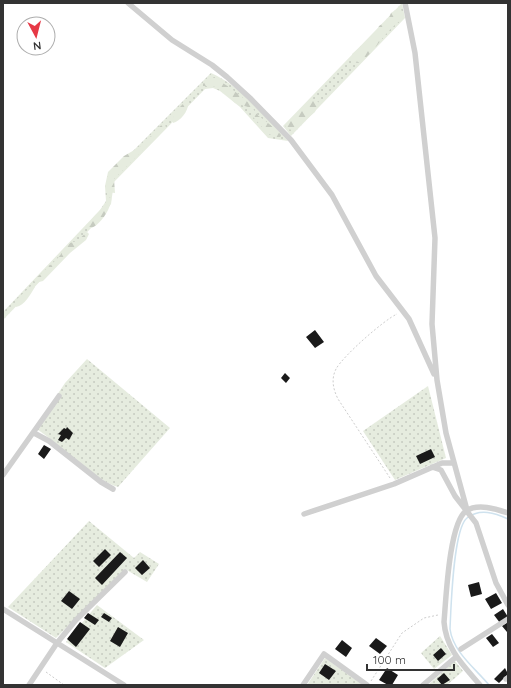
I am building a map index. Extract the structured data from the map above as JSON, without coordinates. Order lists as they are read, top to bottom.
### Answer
{
  "scale_bar": "100 m",
  "north": "bottom"
}
